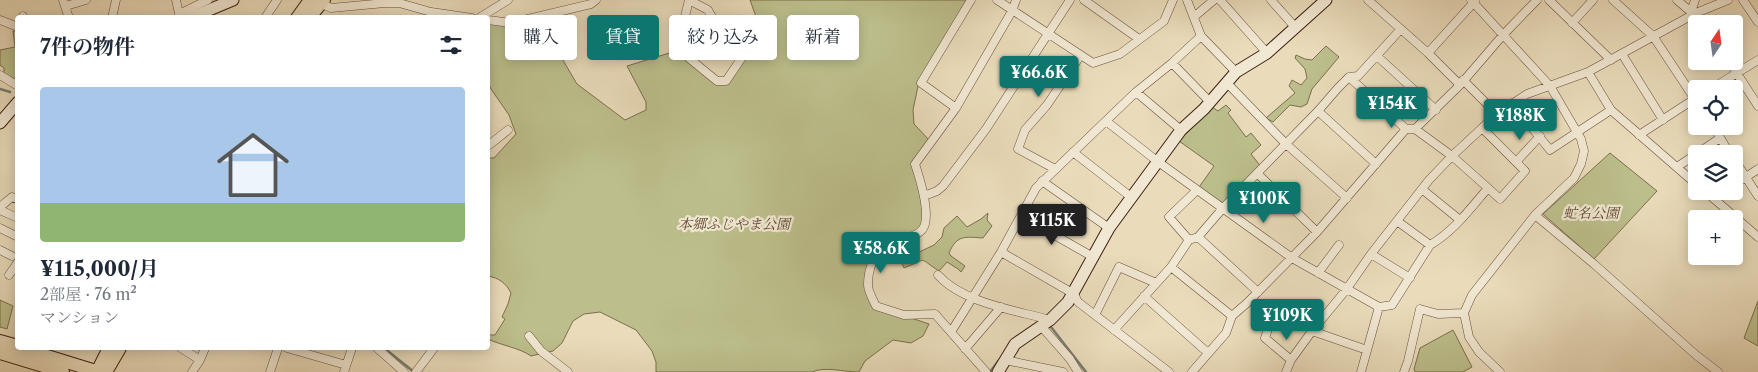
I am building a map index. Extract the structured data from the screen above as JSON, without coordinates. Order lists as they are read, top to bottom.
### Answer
{
  "parks": ["虻名公園", "本郷ふじやま公園"],
  "north": "top",
  "page": {
    "map_buttons": "+",
    "chip": [
      "購入",
      "賃貸",
      "絞り込み",
      "新着"
    ],
    "heading": "7件の物件",
    "price": [
      "¥66.6K",
      "¥154K",
      "¥188K",
      "¥100K",
      "¥115K",
      "¥58.6K",
      "¥109K"
    ],
    "list": [
      {
        "name": "¥115,000/月",
        "note": "2部屋 · 76 m² · マンション"
      }
    ]
  }
}
